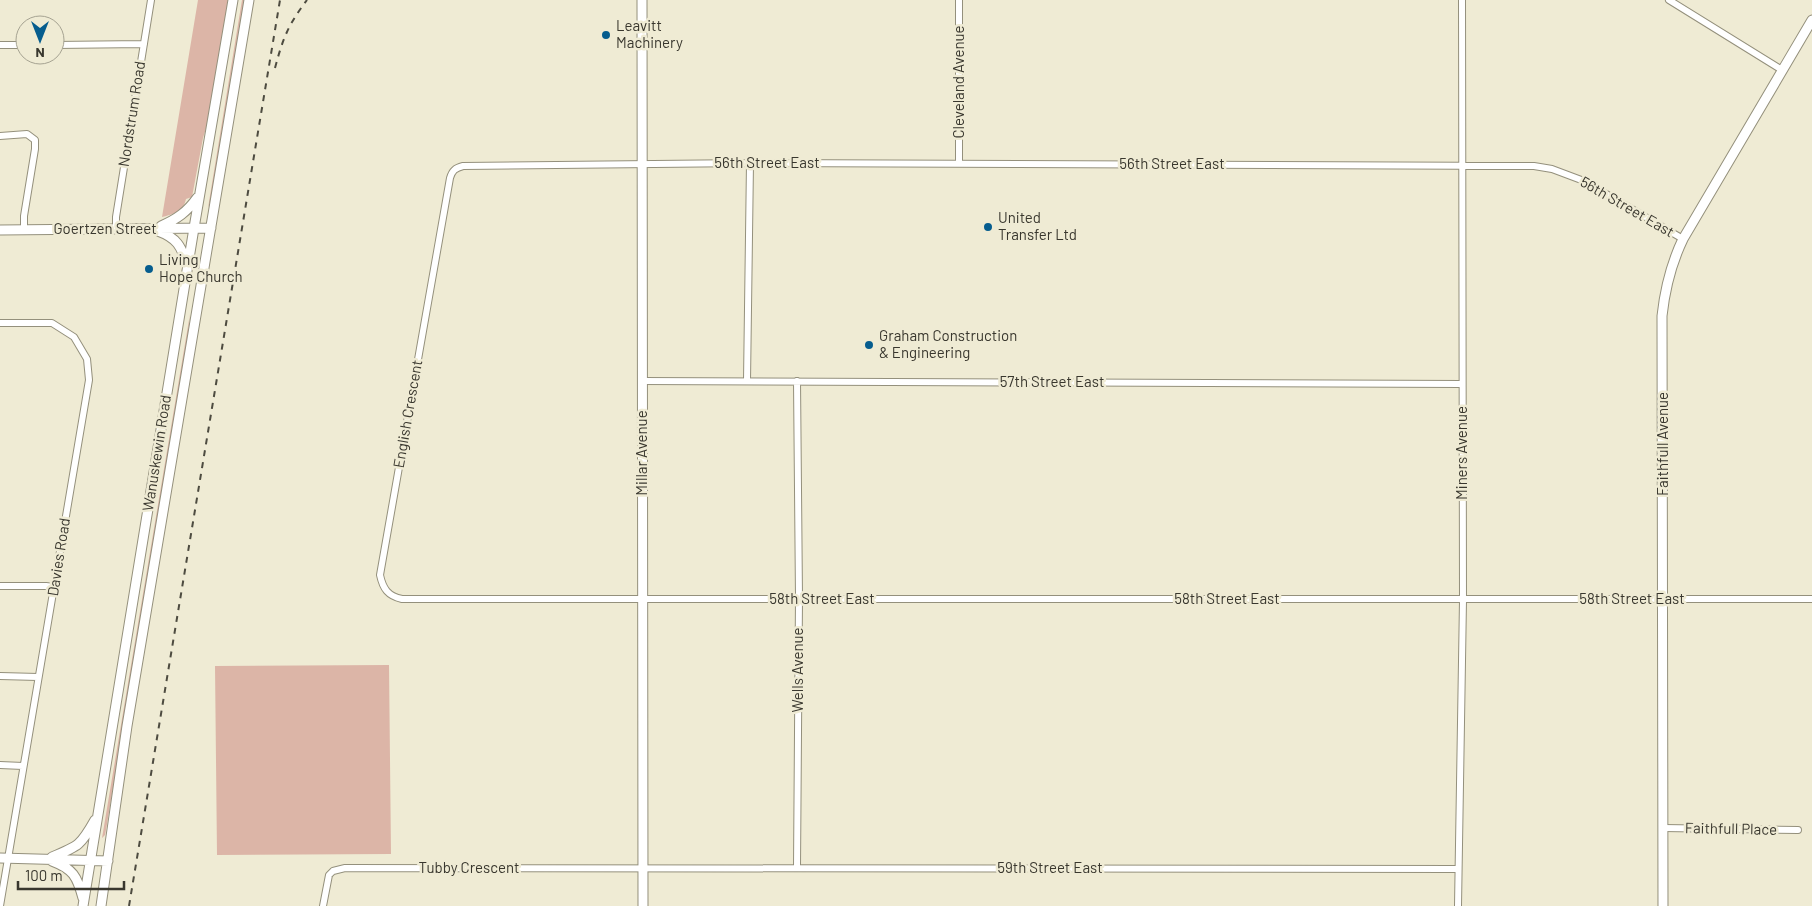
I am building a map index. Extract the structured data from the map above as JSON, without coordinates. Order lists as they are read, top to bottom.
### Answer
{
  "streets": {
    "street": [
      "Cleveland Avenue",
      "Nordstrum Road",
      "56th Street East",
      "Goertzen Street",
      "57th Street East",
      "English Crescent",
      "Faithfull Avenue",
      "Wanuskewin Road",
      "Millar Avenue",
      "Miners Avenue",
      "Davies Road",
      "58th Street East",
      "Wells Avenue",
      "Faithfull Place",
      "Tubby Crescent",
      "59th Street East"
    ]
  },
  "crossings": [
    ["Cleveland Avenue", "56th Street East"],
    ["Nordstrum Road", "Goertzen Street"],
    ["56th Street East", "English Crescent"],
    ["56th Street East", "Faithfull Avenue"],
    ["56th Street East", "Millar Avenue"],
    ["56th Street East", "Miners Avenue"],
    ["Goertzen Street", "Wanuskewin Road"],
    ["57th Street East", "Millar Avenue"],
    ["57th Street East", "Miners Avenue"],
    ["57th Street East", "Wells Avenue"],
    ["English Crescent", "Millar Avenue"],
    ["English Crescent", "58th Street East"],
    ["Faithfull Avenue", "58th Street East"],
    ["Faithfull Avenue", "Faithfull Place"],
    ["Millar Avenue", "58th Street East"],
    ["Millar Avenue", "Tubby Crescent"],
    ["Millar Avenue", "59th Street East"],
    ["Miners Avenue", "58th Street East"],
    ["Miners Avenue", "59th Street East"],
    ["58th Street East", "Wells Avenue"],
    ["Wells Avenue", "59th Street East"],
    ["Tubby Crescent", "59th Street East"]
  ],
  "places": [
    "Leavitt Machinery",
    "United Transfer Ltd",
    "Living Hope Church",
    "Graham Construction & Engineering"
  ],
  "scale_bar": "100 m",
  "north": "bottom"
}
